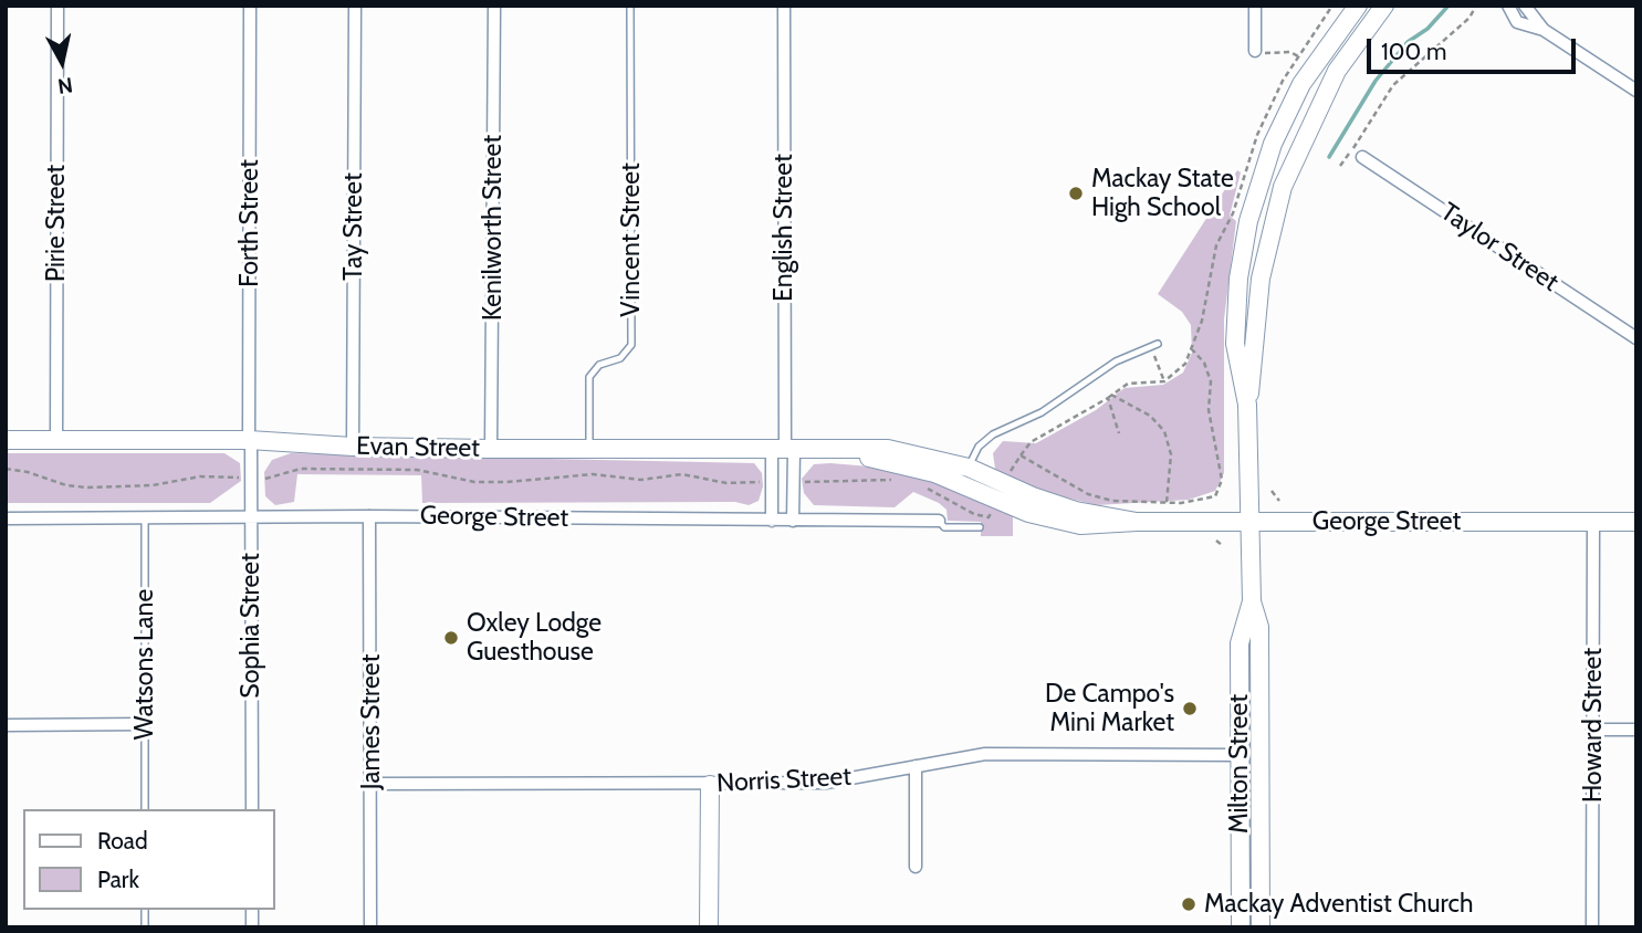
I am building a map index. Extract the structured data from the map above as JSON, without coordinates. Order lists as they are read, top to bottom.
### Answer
{
  "streets": {
    "street": [
      "Pirie Street",
      "Forth Street",
      "Tay Street",
      "Kenilworth Street",
      "English Street",
      "Taylor Street",
      "Evan Street",
      "George Street",
      "Sophia Street",
      "James Street",
      "Howard Street",
      "Milton Street",
      "Norris Street"
    ],
    "lane": ["Vincent Street", "Watsons Lane"]
  },
  "crossings": [
    ["Pirie Street", "Evan Street"],
    ["Forth Street", "Evan Street"],
    ["Forth Street", "Sophia Street"],
    ["Tay Street", "Evan Street"],
    ["Kenilworth Street", "Evan Street"],
    ["English Street", "Evan Street"],
    ["Vincent Street", "Evan Street"],
    ["Evan Street", "George Street"],
    ["Evan Street", "Sophia Street"],
    ["George Street", "Sophia Street"],
    ["George Street", "Watsons Lane"],
    ["George Street", "James Street"],
    ["George Street", "Howard Street"],
    ["George Street", "Milton Street"],
    ["James Street", "Norris Street"],
    ["Milton Street", "Norris Street"]
  ],
  "places": [
    "Mackay State High School",
    "Oxley Lodge Guesthouse",
    "De Campo's Mini Market",
    "Mackay Adventist Church"
  ],
  "legend": ["Road", "Park"],
  "scale_bar": "100 m",
  "north": "bottom"
}
